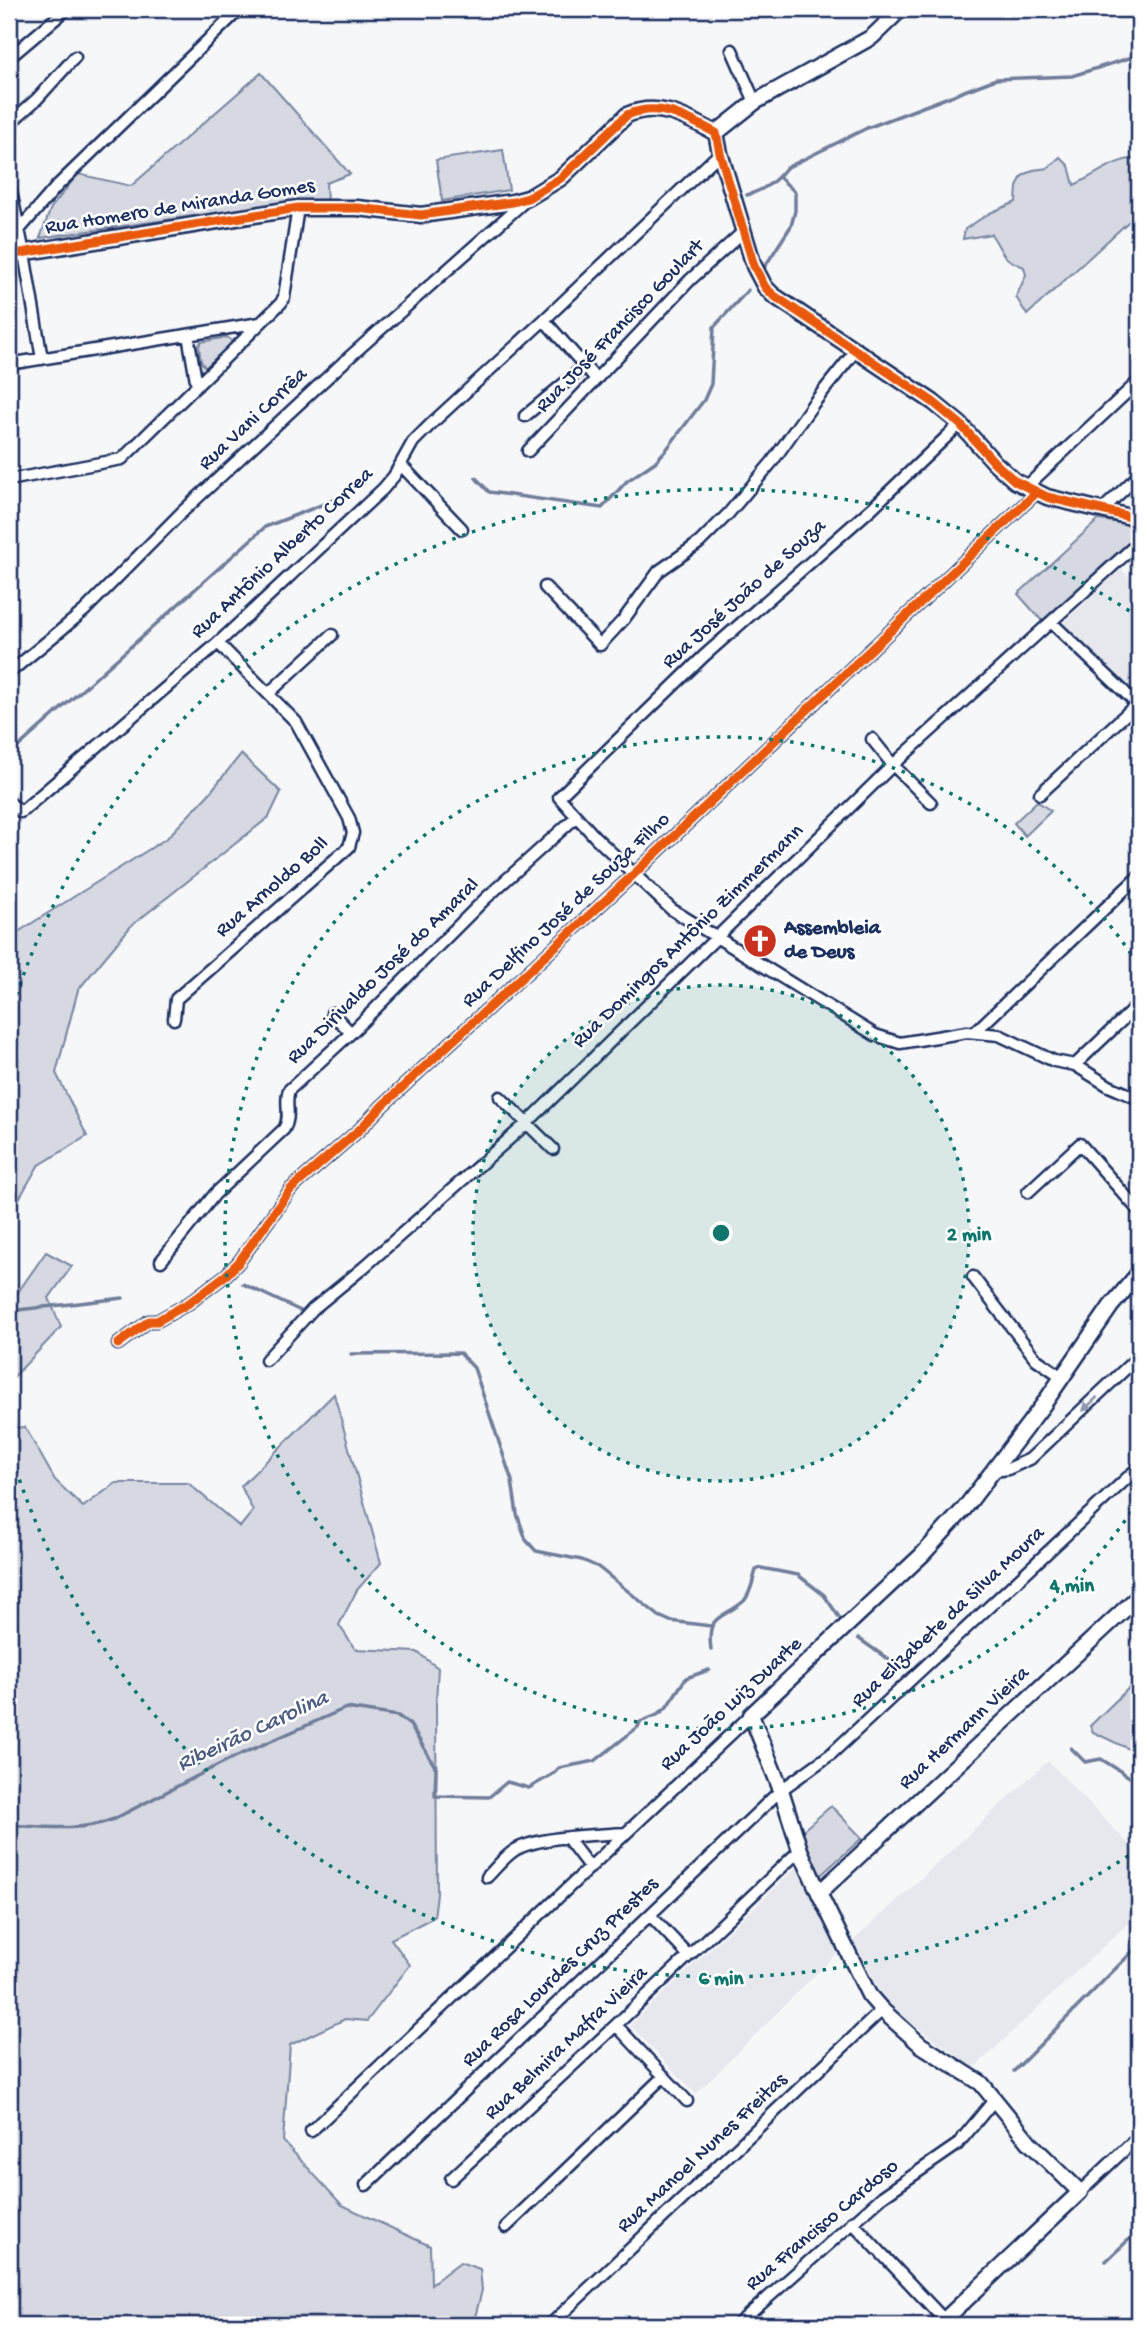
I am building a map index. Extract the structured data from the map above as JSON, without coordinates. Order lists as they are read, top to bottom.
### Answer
{
  "streets": {
    "street": [
      "Rua Homero de Miranda Gomes",
      "Rua José Francisco Goulart",
      "Rua Vani Corrêa",
      "Rua Antônio Alberto Correa",
      "Rua José João de Souza",
      "Rua Arnoldo Boll",
      "Rua Delfino José de Souza Filho",
      "Rua Domingos Antônio Zimmermann",
      "Rua Dirivaldo José do Amaral",
      "Rua Elizabete da Silva Moura",
      "Rua João Luiz Duarte",
      "Rua Hermann Vieira",
      "Rua Rosa Lourdes Cruz Prestes",
      "Rua Belmira Mafra Vieira",
      "Rua Manoel Nunes Freitas",
      "Rua Francisco Cardoso"
    ]
  },
  "crossings": [
    ["Rua Homero de Miranda Gomes", "Rua Vani Corrêa"],
    ["Rua Antônio Alberto Correa", "Rua Arnoldo Boll"],
    ["Rua José João de Souza", "Rua Dirivaldo José do Amaral"],
    ["Rua Elizabete da Silva Moura", "Rua Rosa Lourdes Cruz Prestes"]
  ],
  "water": ["Ribeirão Carolina"],
  "places": {
    "church": ["Assembleia de Deus"]
  },
  "rings": ["2 min", "4 min", "6 min"]
}
